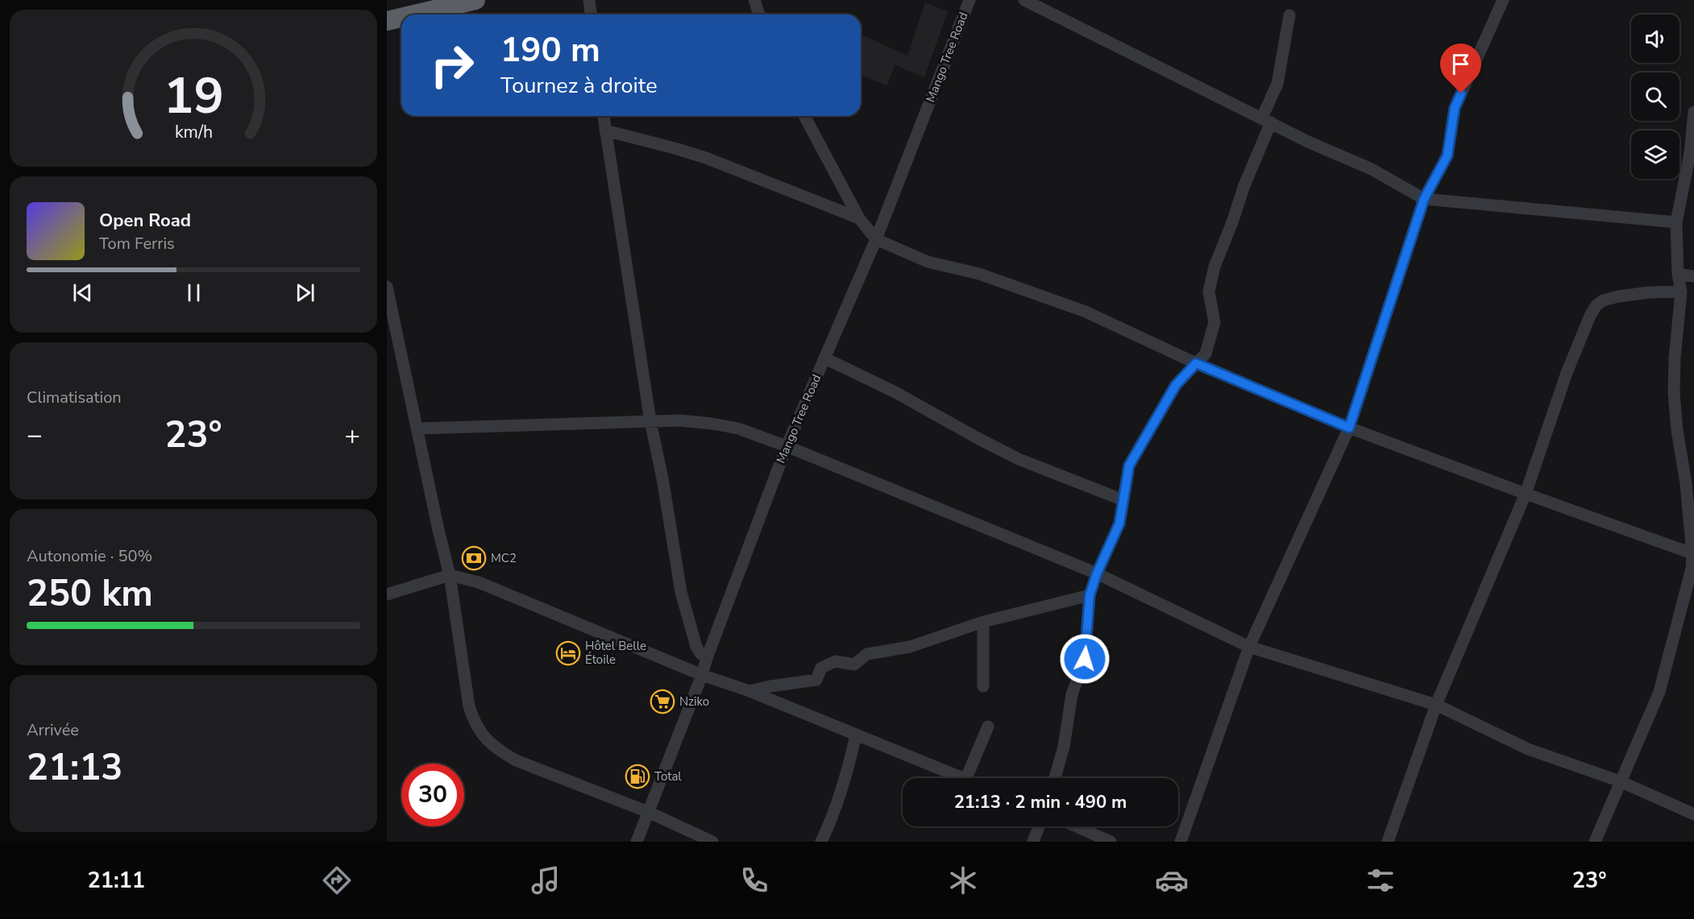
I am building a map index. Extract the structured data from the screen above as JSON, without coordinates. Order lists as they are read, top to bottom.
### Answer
{
  "streets": {
    "street": ["Mango Tree Road"]
  },
  "places": {
    "bank": ["MC2"],
    "hotel": ["Hôtel Belle Étoile"],
    "supermarket": ["Nziko"],
    "fuel station": ["Total"]
  },
  "page": {
    "turn": ["190 m", "Tournez à droite"],
    "song": ["Open Road", "Tom Ferris"],
    "tile": [
      "Climatisation",
      ["Autonomie · 50%", "250 km"],
      ["Arrivée", "21:13"]
    ],
    "heat": ["−", "23°", "+"],
    "limit": "30",
    "trip": "21:13 · 2 min · 490 m",
    "tabs": ["21:11", "23°"],
    "gauge": ["19", "km/h"]
  }
}
